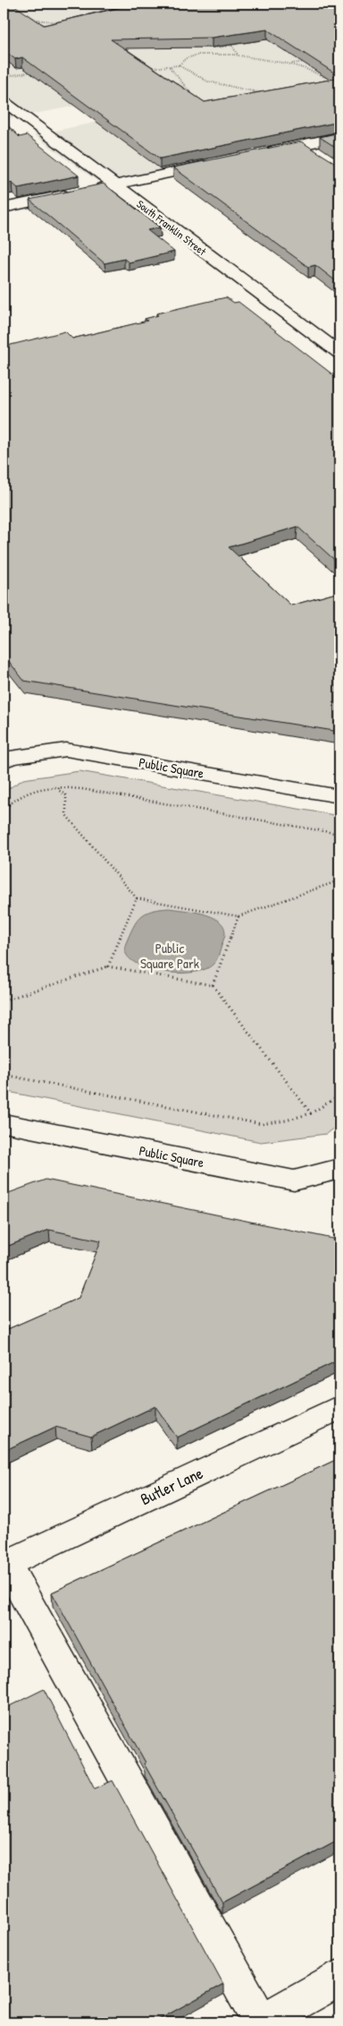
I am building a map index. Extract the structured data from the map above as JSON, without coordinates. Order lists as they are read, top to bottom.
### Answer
{
  "streets": {
    "street": ["South Franklin Street", "Public Square", "Butler Lane"]
  },
  "parks": ["Public Square Park"]
}
